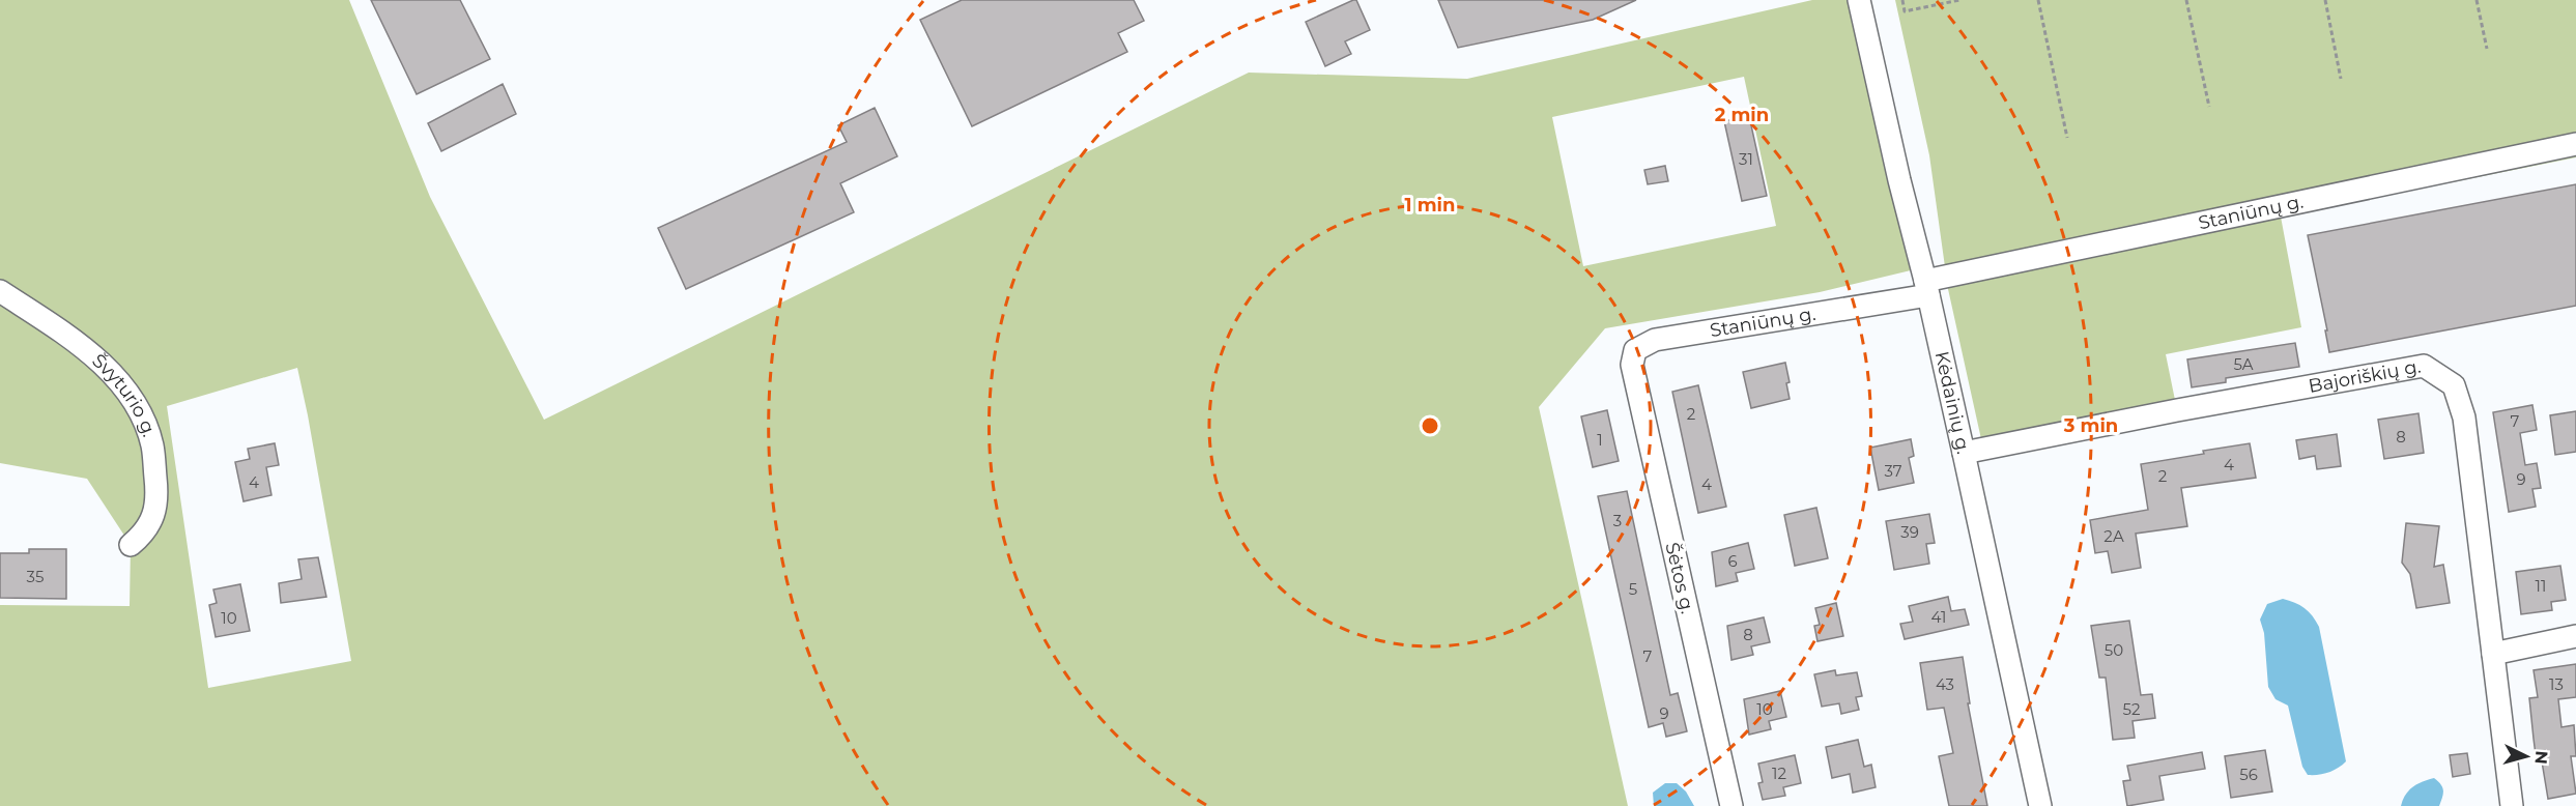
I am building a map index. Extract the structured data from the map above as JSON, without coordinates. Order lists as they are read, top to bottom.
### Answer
{
  "streets": {
    "street": [
      "Staniūnų g.",
      "Bajoriškių g.",
      "Švyturio g.",
      "Kėdainių g.",
      "Šėtos g."
    ]
  },
  "crossings": [
    ["Staniūnų g.", "Kėdainių g."],
    ["Staniūnų g.", "Šėtos g."],
    ["Bajoriškių g.", "Kėdainių g."]
  ],
  "house_numbers": [
    "31",
    "5A",
    "2",
    "7",
    "8",
    "1",
    "4",
    "37",
    "2",
    "9",
    "4",
    "4",
    "3",
    "39",
    "2A",
    "6",
    "35",
    "11",
    "5",
    "41",
    "10",
    "8",
    "50",
    "7",
    "43",
    "13",
    "10",
    "52",
    "9",
    "12",
    "56"
  ],
  "north": "right",
  "rings": ["2 min", "1 min", "3 min"]
}
